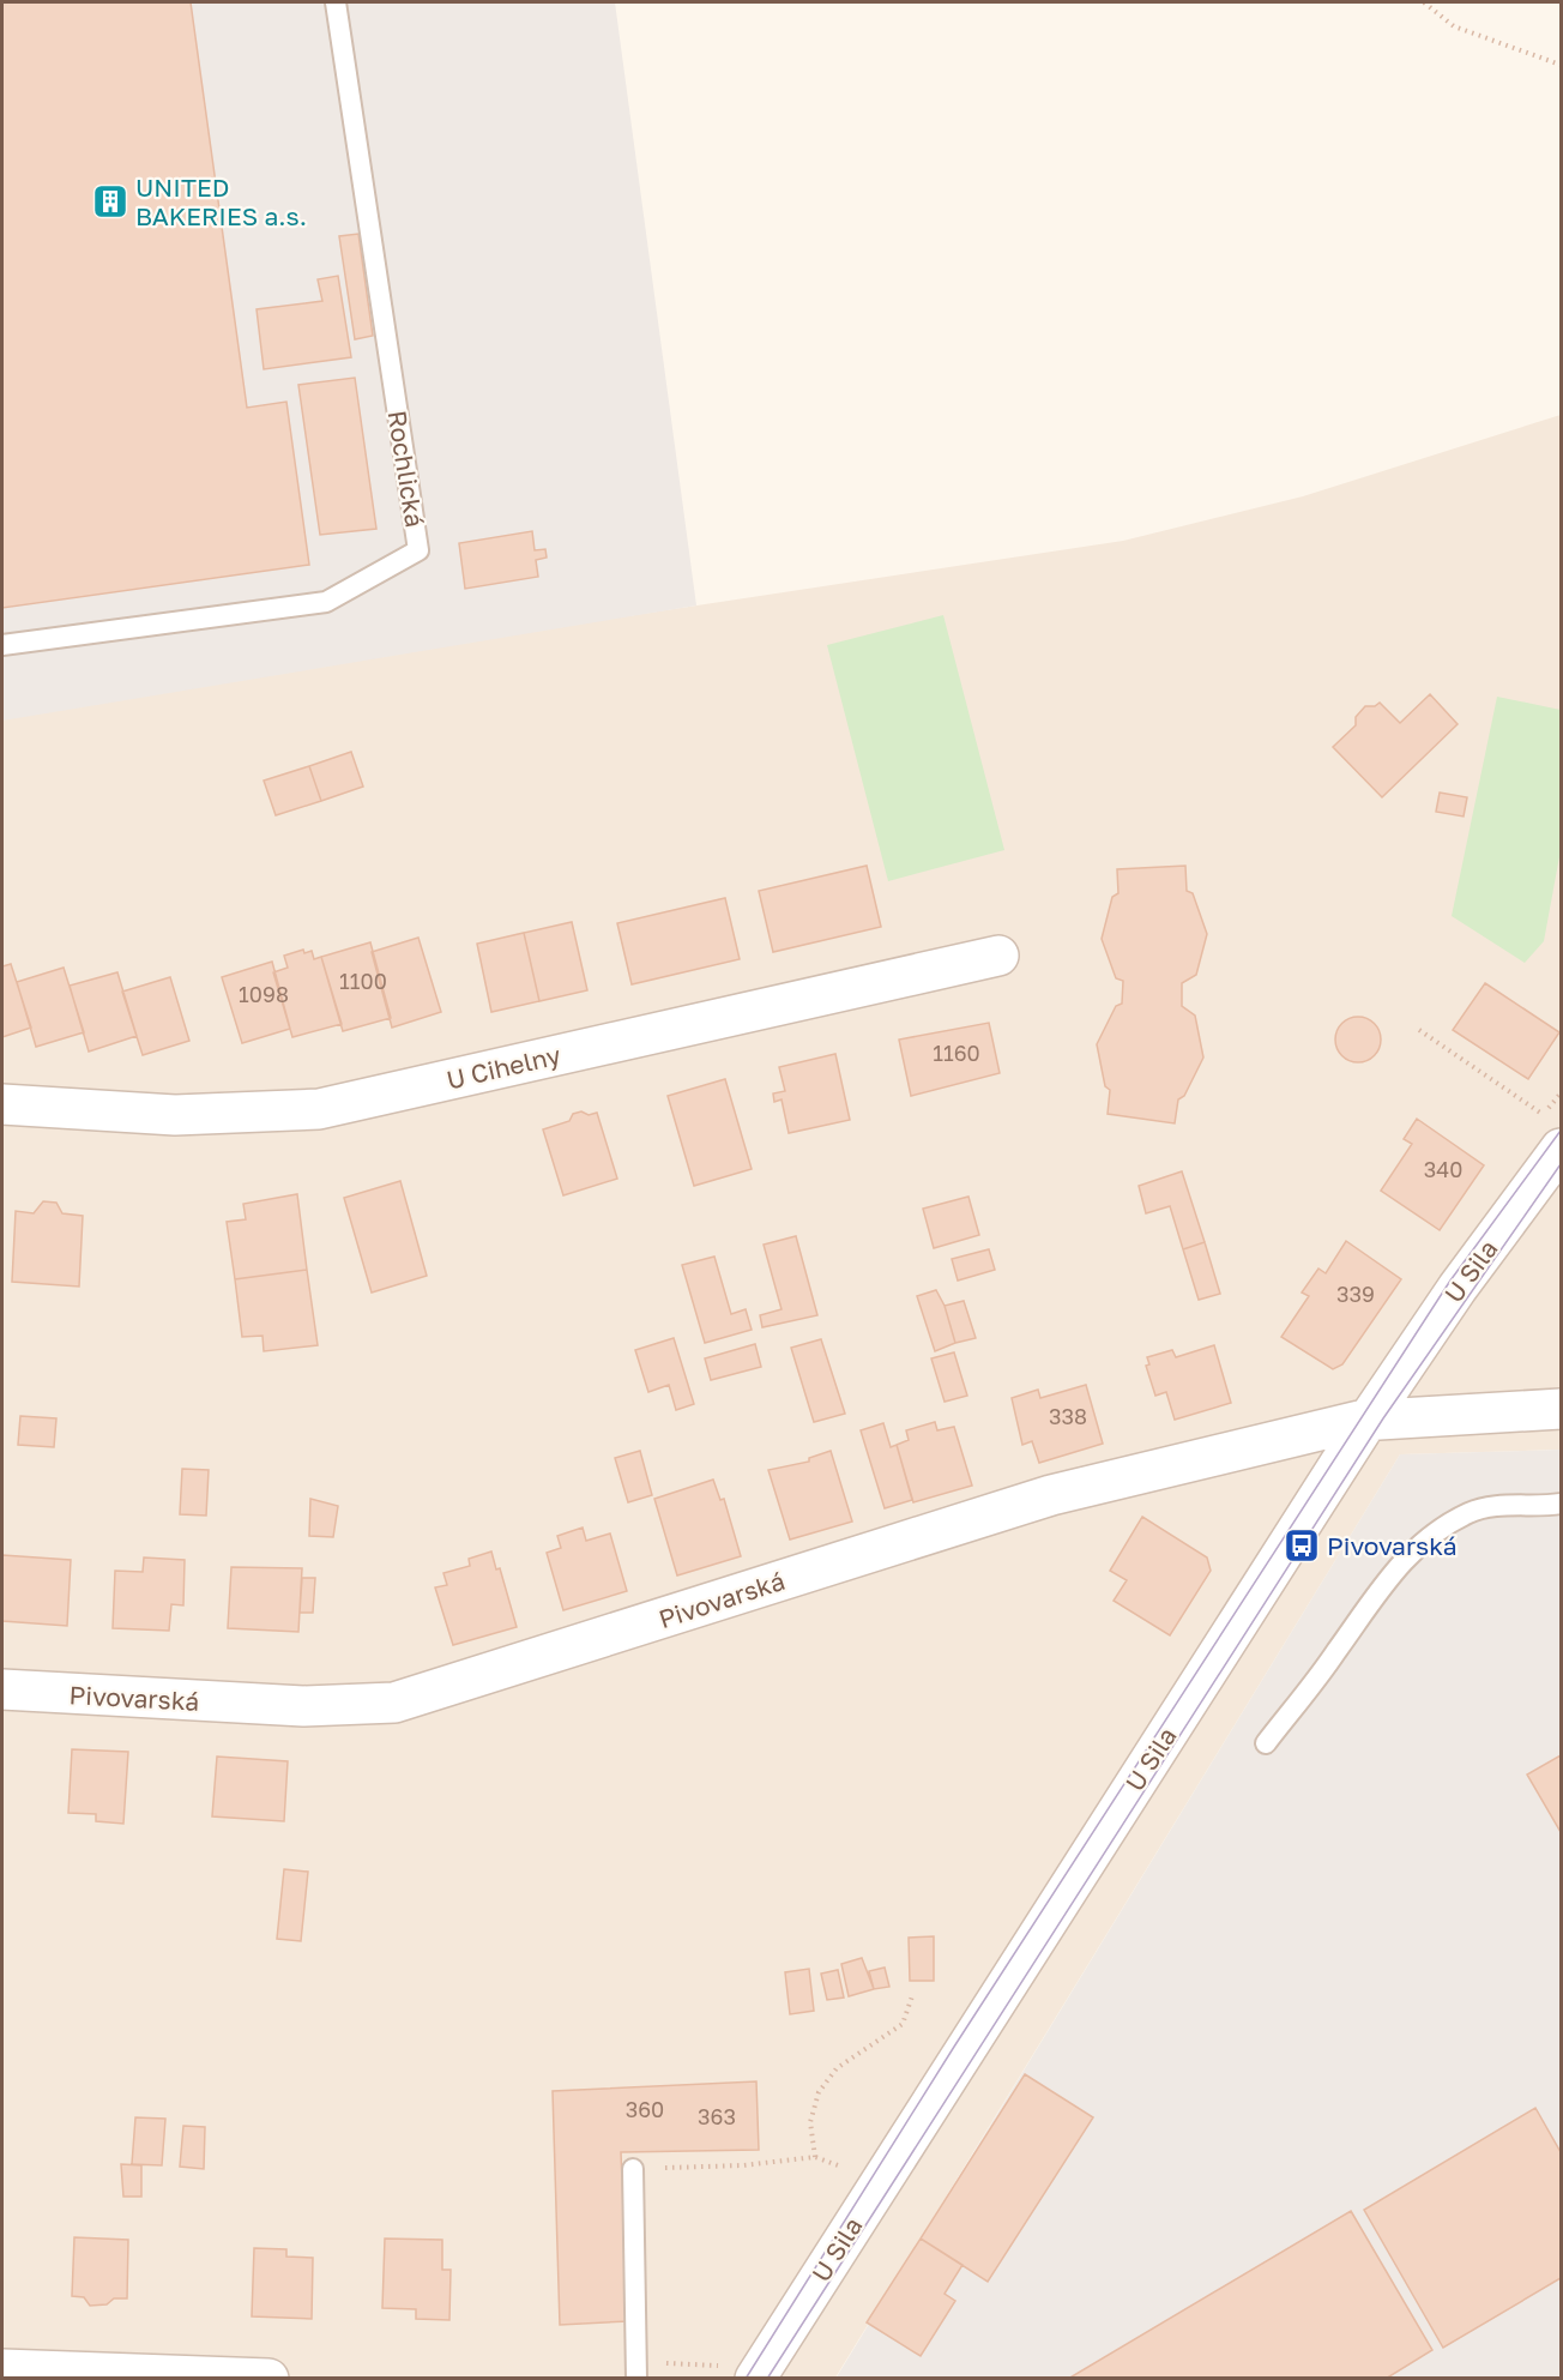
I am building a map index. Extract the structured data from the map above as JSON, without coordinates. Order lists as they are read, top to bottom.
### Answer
{
  "streets": {
    "street": ["U Cihelny", "U Sila", "Pivovarská"],
    "lane": ["Rochlická"]
  },
  "crossings": [
    ["U Sila", "Pivovarská"]
  ],
  "places": {
    "building": ["UNITED BAKERIES a.s."],
    "bus stop": ["Pivovarská"]
  },
  "house_numbers": [
    "1100",
    "1098",
    "1160",
    "340",
    "339",
    "338",
    "360",
    "363"
  ]
}
